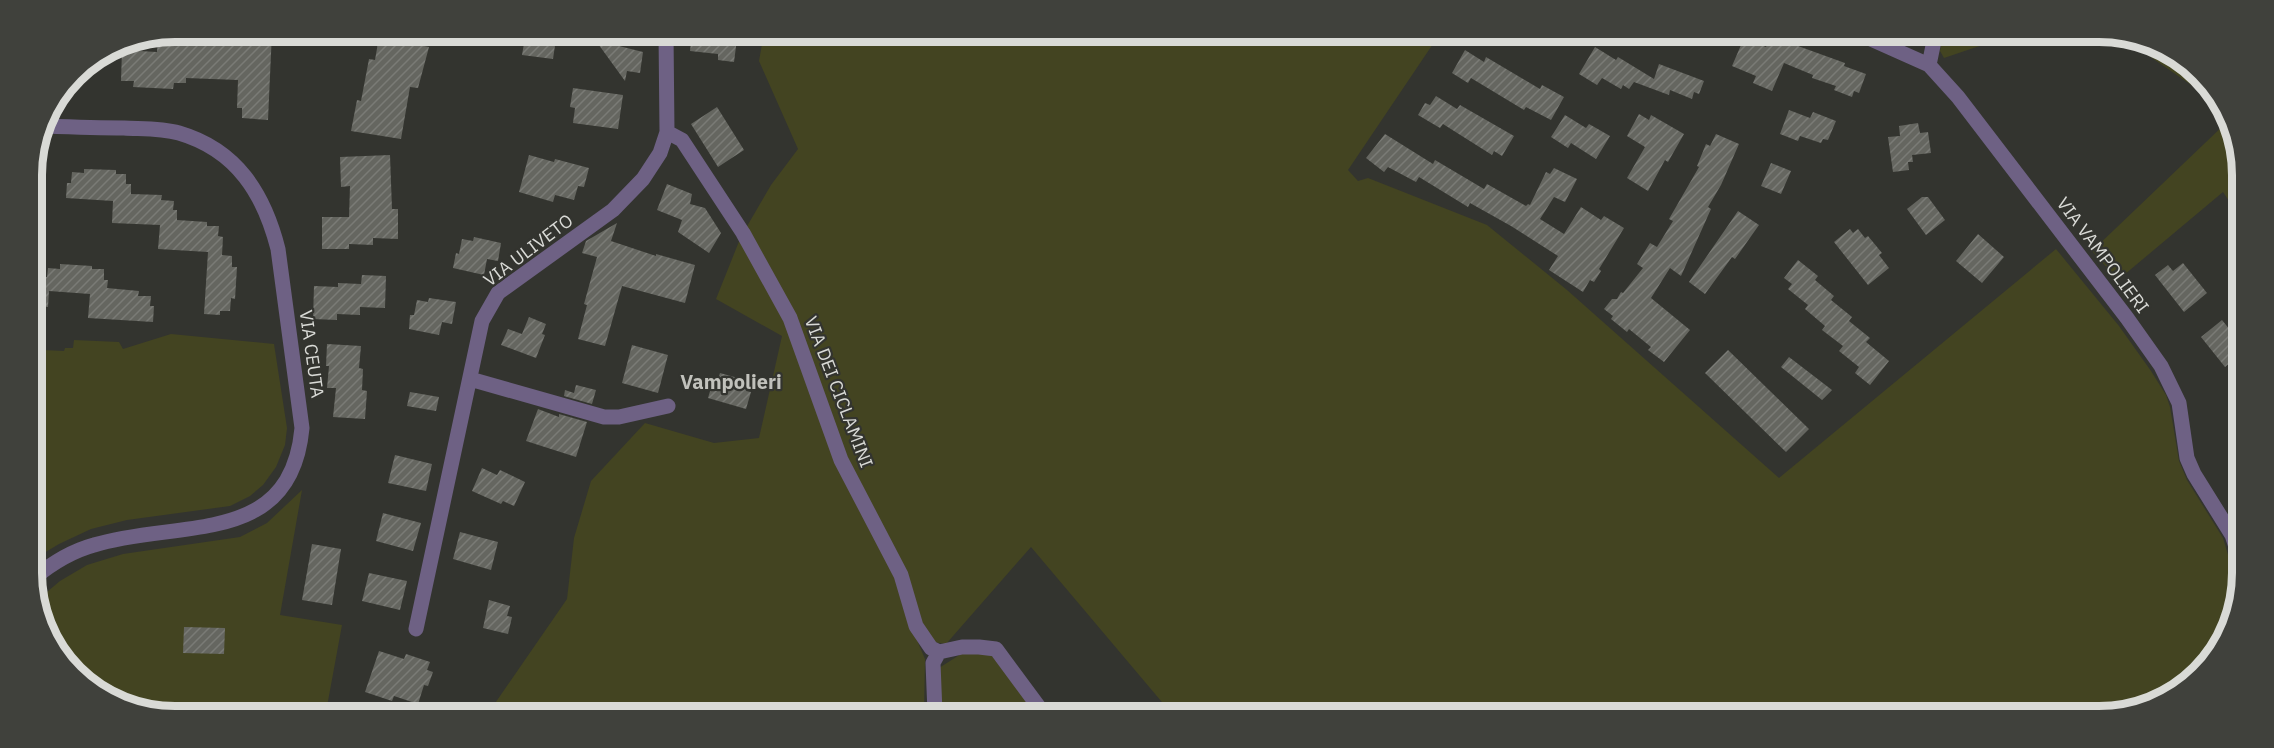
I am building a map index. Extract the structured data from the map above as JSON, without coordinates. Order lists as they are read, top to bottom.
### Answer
{
  "streets": {
    "street": [
      "VIA ULIVETO",
      "VIA VAMPOLIERI",
      "VIA CEUTA",
      "VIA DEI CICLAMINI"
    ]
  },
  "crossings": [
    ["VIA ULIVETO", "VIA DEI CICLAMINI"]
  ],
  "districts": ["Vampolieri"]
}
